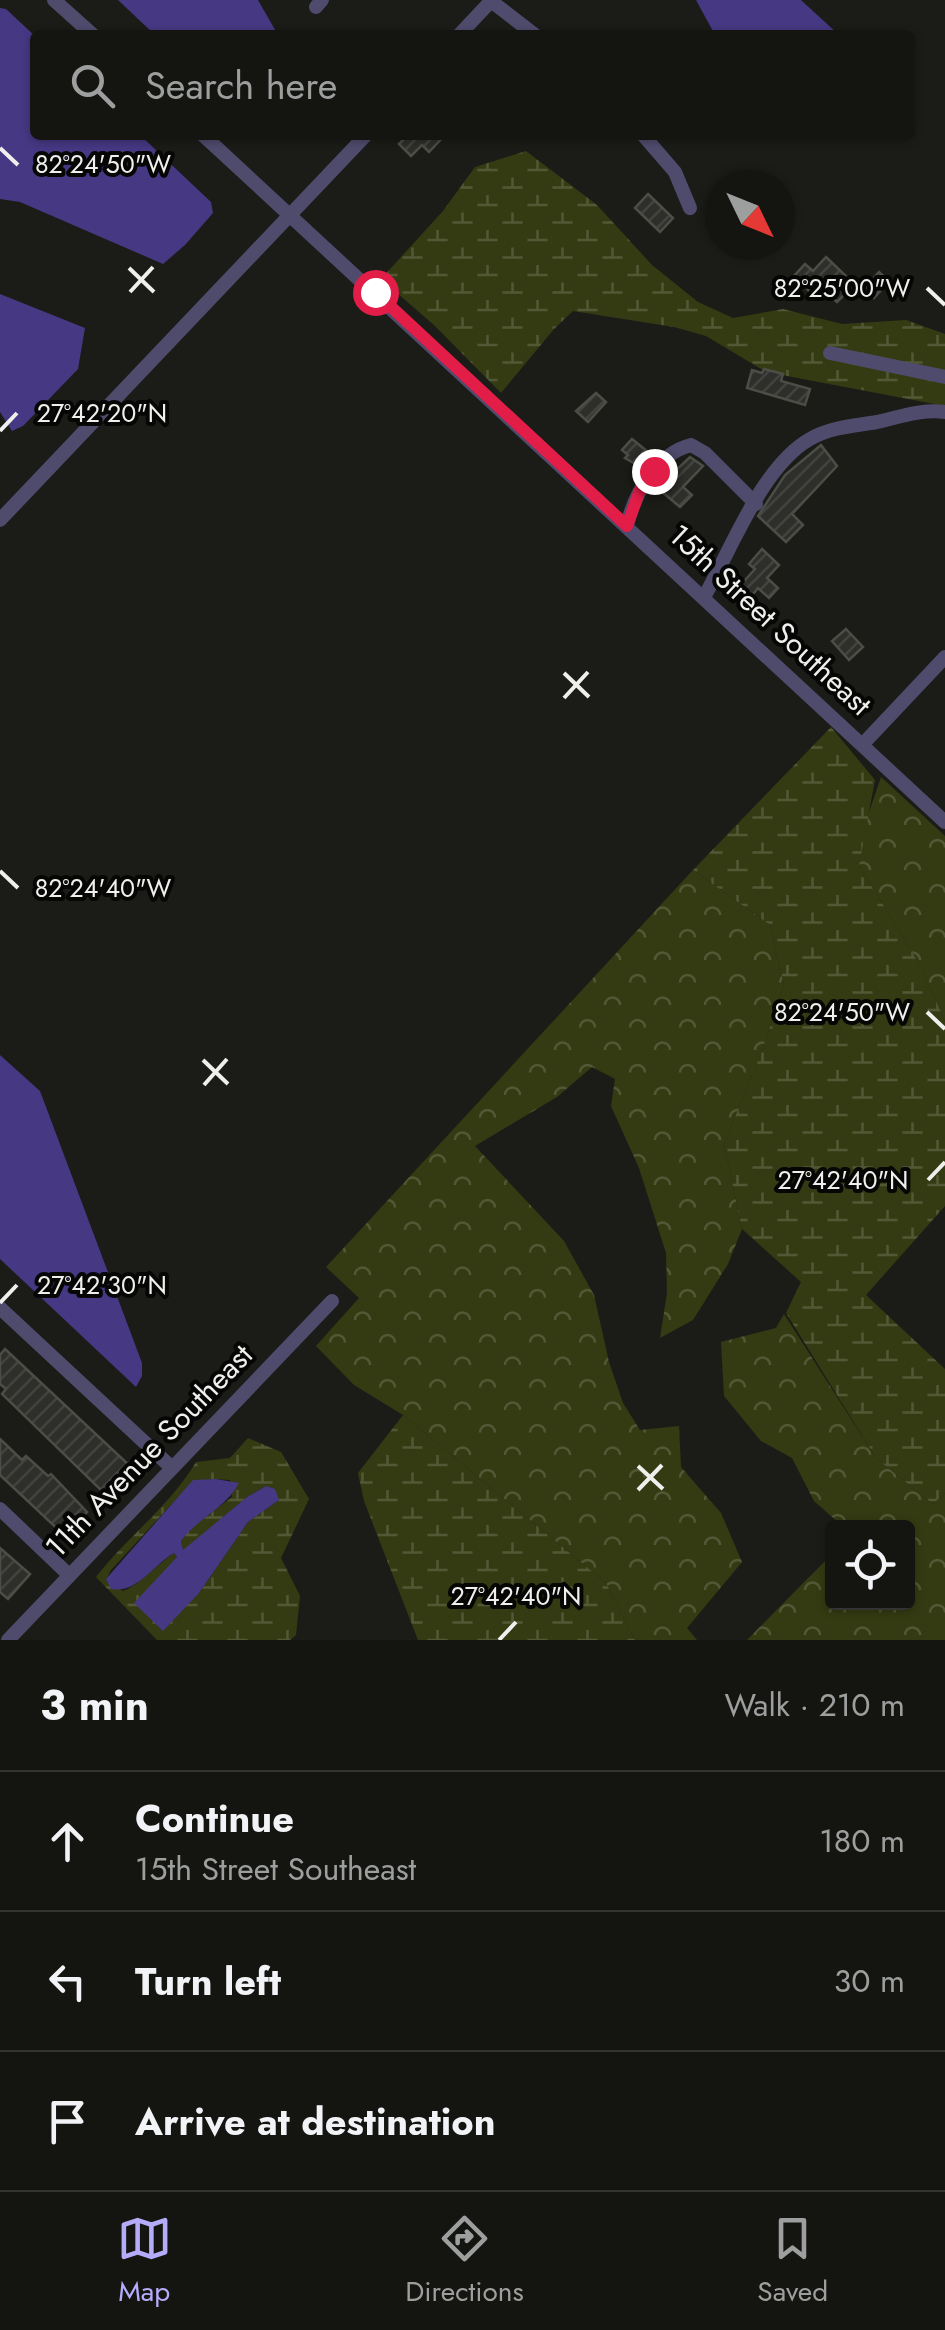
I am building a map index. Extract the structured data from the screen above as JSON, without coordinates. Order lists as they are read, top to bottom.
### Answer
{
  "streets": {
    "street": ["15th Street Southeast", "11th Avenue Southeast"]
  },
  "north": "bottom right",
  "page": {
    "search": "Search here",
    "heading": ["3 min", "Walk · 210 m"],
    "list": [
      ["Continue", "15th Street Southeast", "180 m"],
      ["Turn left", "30 m"],
      "Arrive at destination"
    ],
    "nav": ["Map", "Directions", "Saved"]
  },
  "coordinates": [
    "82°24'50\"W",
    "82°25'00\"W",
    "27°42'20\"N",
    "82°24'40\"W",
    "27°42'40\"N",
    "27°42'30\"N"
  ]
}
